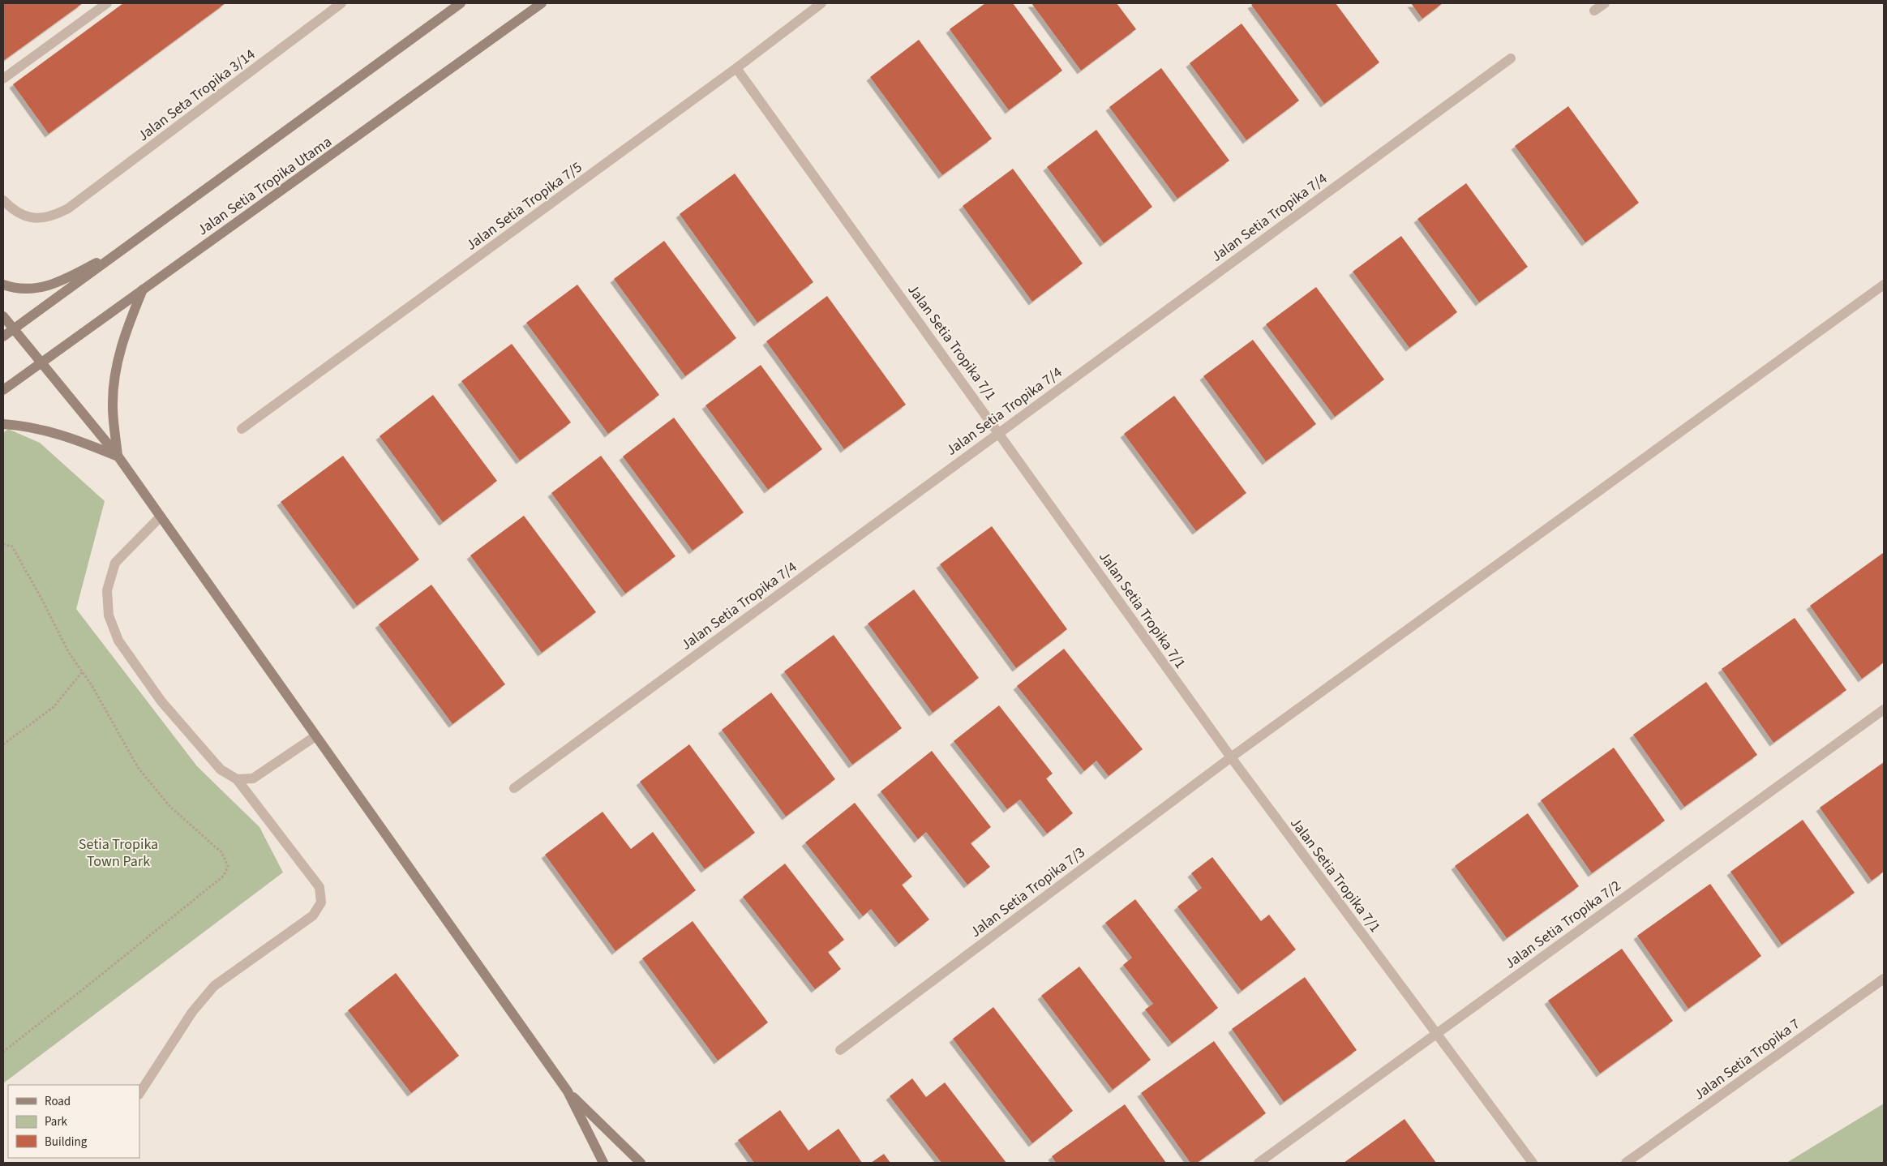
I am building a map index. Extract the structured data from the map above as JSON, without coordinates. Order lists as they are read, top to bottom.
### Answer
{
  "streets": {
    "main road": ["Jalan Setia Tropika Utama"],
    "street": [
      "Jalan Seta Tropika 3/14",
      "Jalan Setia Tropika 7/5",
      "Jalan Setia Tropika 7/4",
      "Jalan Setia Tropika 7/1",
      "Jalan Setia Tropika 7/3",
      "Jalan Setia Tropika 7/2",
      "Jalan Setia Tropika 7"
    ]
  },
  "crossings": [
    ["Jalan Setia Tropika 7/5", "Jalan Setia Tropika 7/1"],
    ["Jalan Setia Tropika 7/4", "Jalan Setia Tropika 7/1"],
    ["Jalan Setia Tropika 7/1", "Jalan Setia Tropika 7/3"],
    ["Jalan Setia Tropika 7/1", "Jalan Setia Tropika 7/2"]
  ],
  "parks": ["Setia Tropika Town Park"],
  "legend": ["Road", "Park", "Building"]
}
